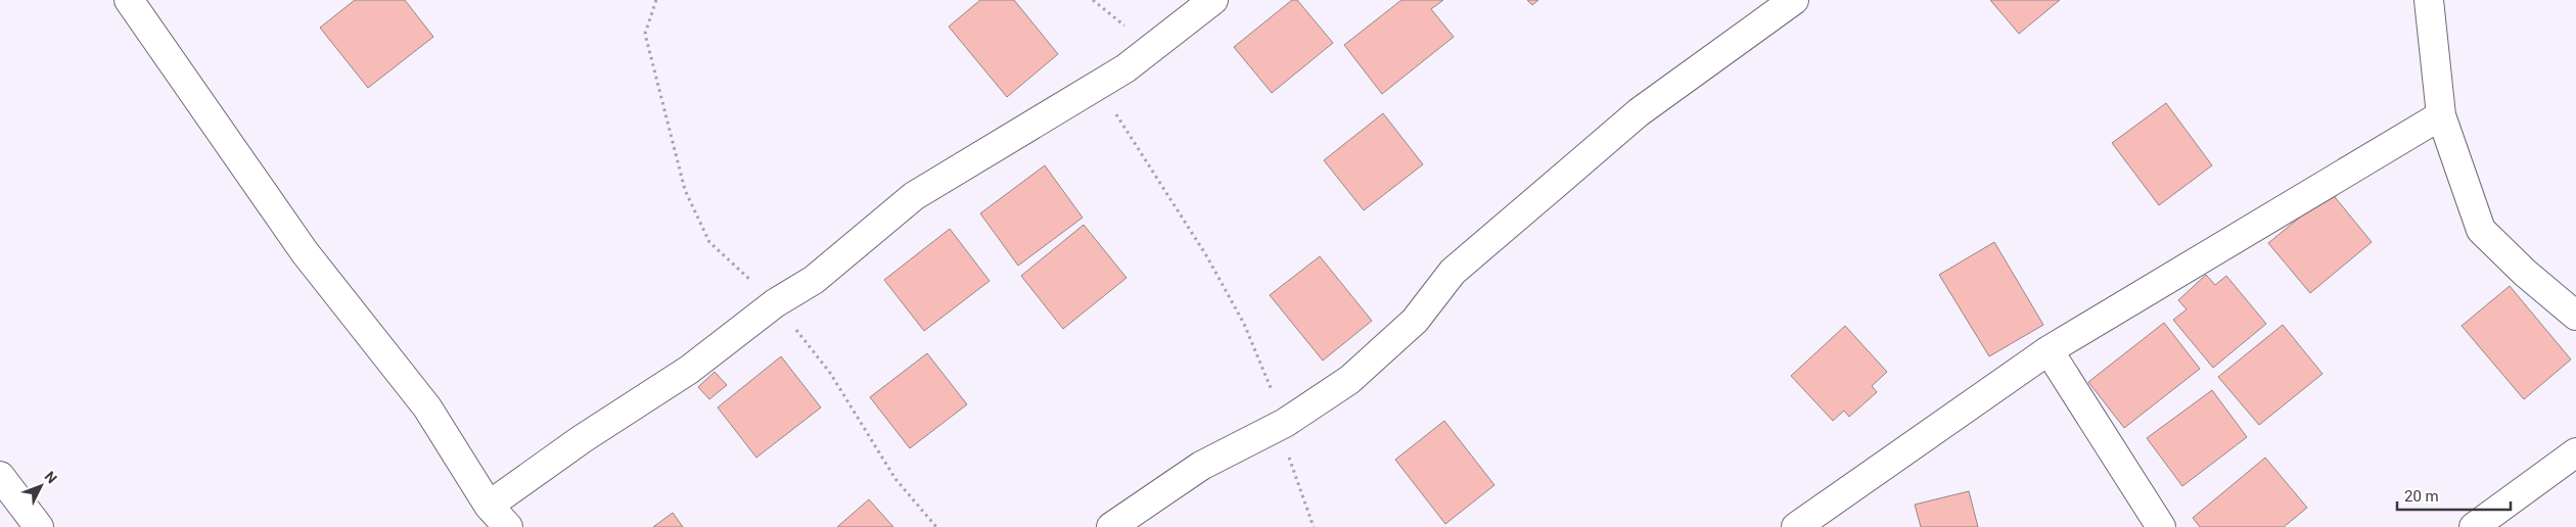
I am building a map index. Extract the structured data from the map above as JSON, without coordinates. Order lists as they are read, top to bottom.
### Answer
{
  "scale_bar": "20 m",
  "north": "top right"
}
